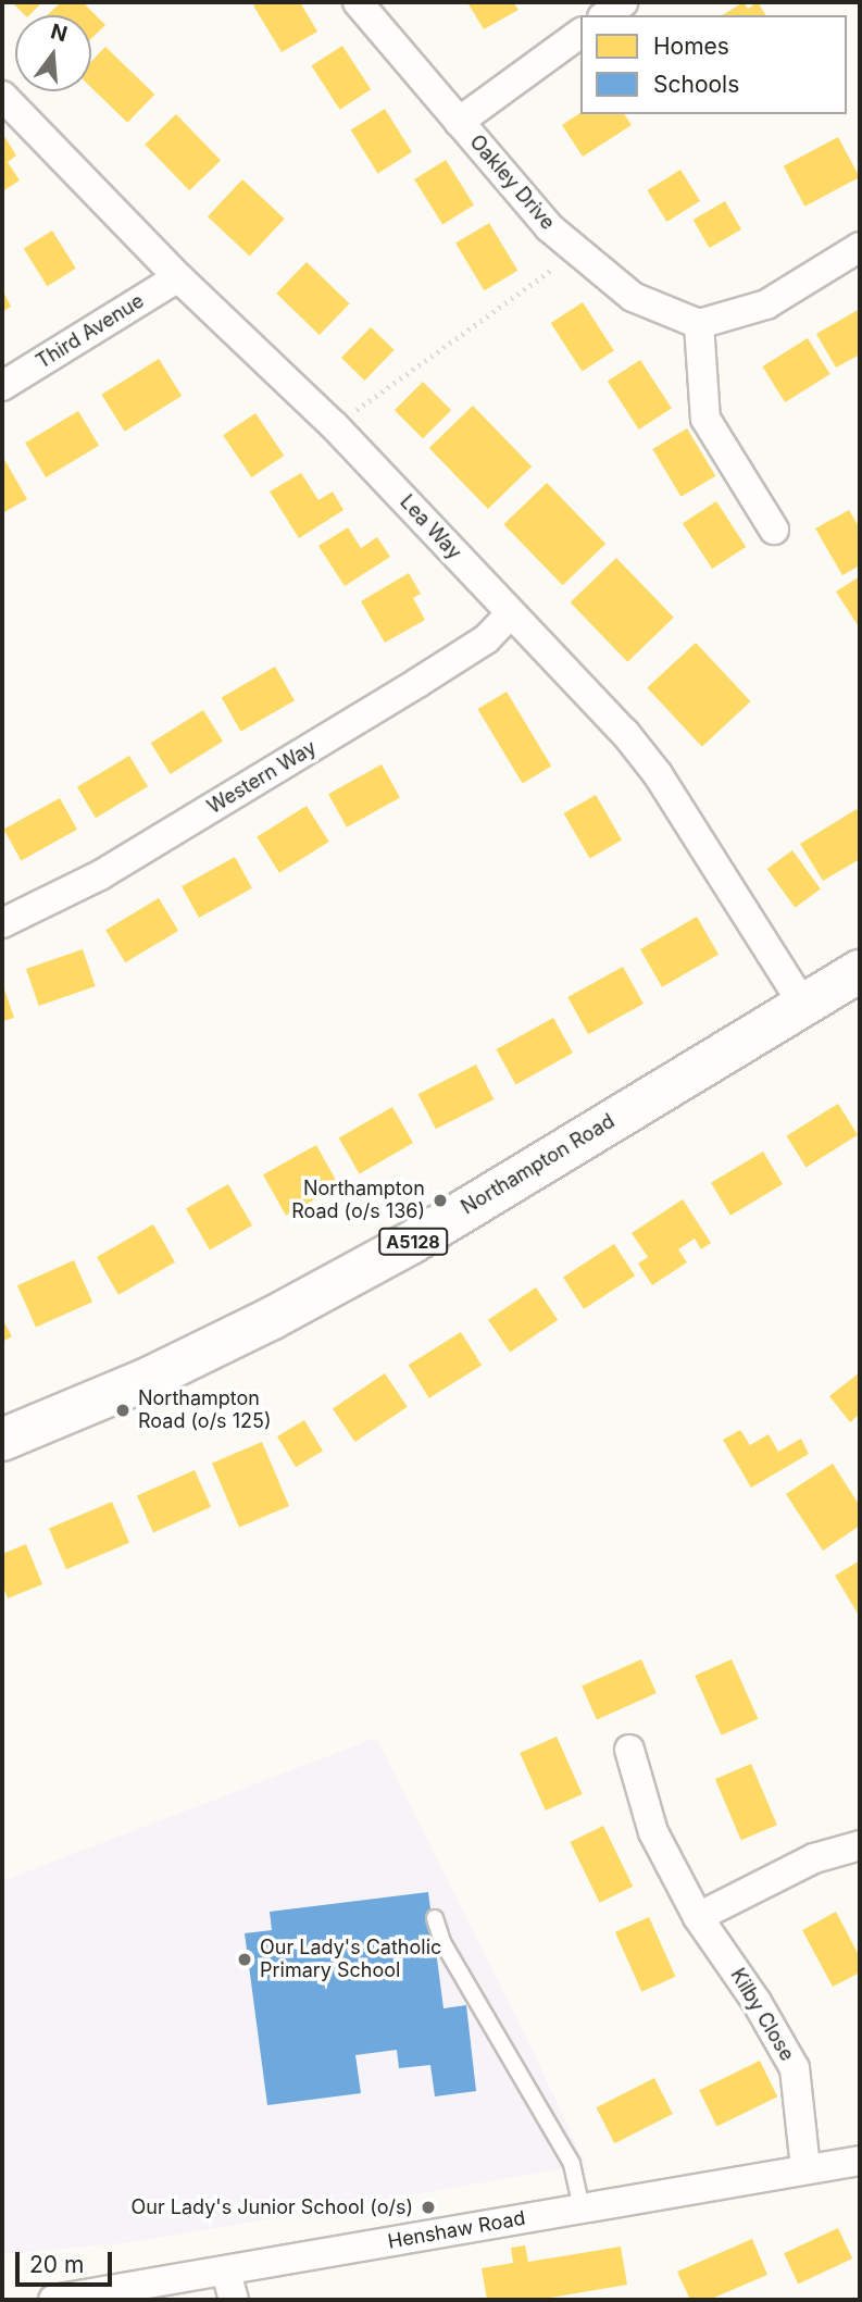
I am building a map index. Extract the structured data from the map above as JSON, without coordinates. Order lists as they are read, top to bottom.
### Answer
{
  "streets": {
    "main road": ["Northampton Road", "A5128"],
    "street": [
      "Oakley Drive",
      "Third Avenue",
      "Lea Way",
      "Western Way",
      "Kilby Close",
      "Henshaw Road"
    ]
  },
  "crossings": [
    ["Third Avenue", "Lea Way"],
    ["Lea Way", "Western Way"],
    ["Lea Way", "Northampton Road"],
    ["Kilby Close", "Henshaw Road"]
  ],
  "places": [
    "Northampton Road (o/s 136)",
    "Northampton Road (o/s 125)",
    "Our Lady's Catholic Primary School",
    "Our Lady's Junior School (o/s)"
  ],
  "legend": ["Homes", "Schools"],
  "scale_bar": "20 m",
  "north": "top"
}
